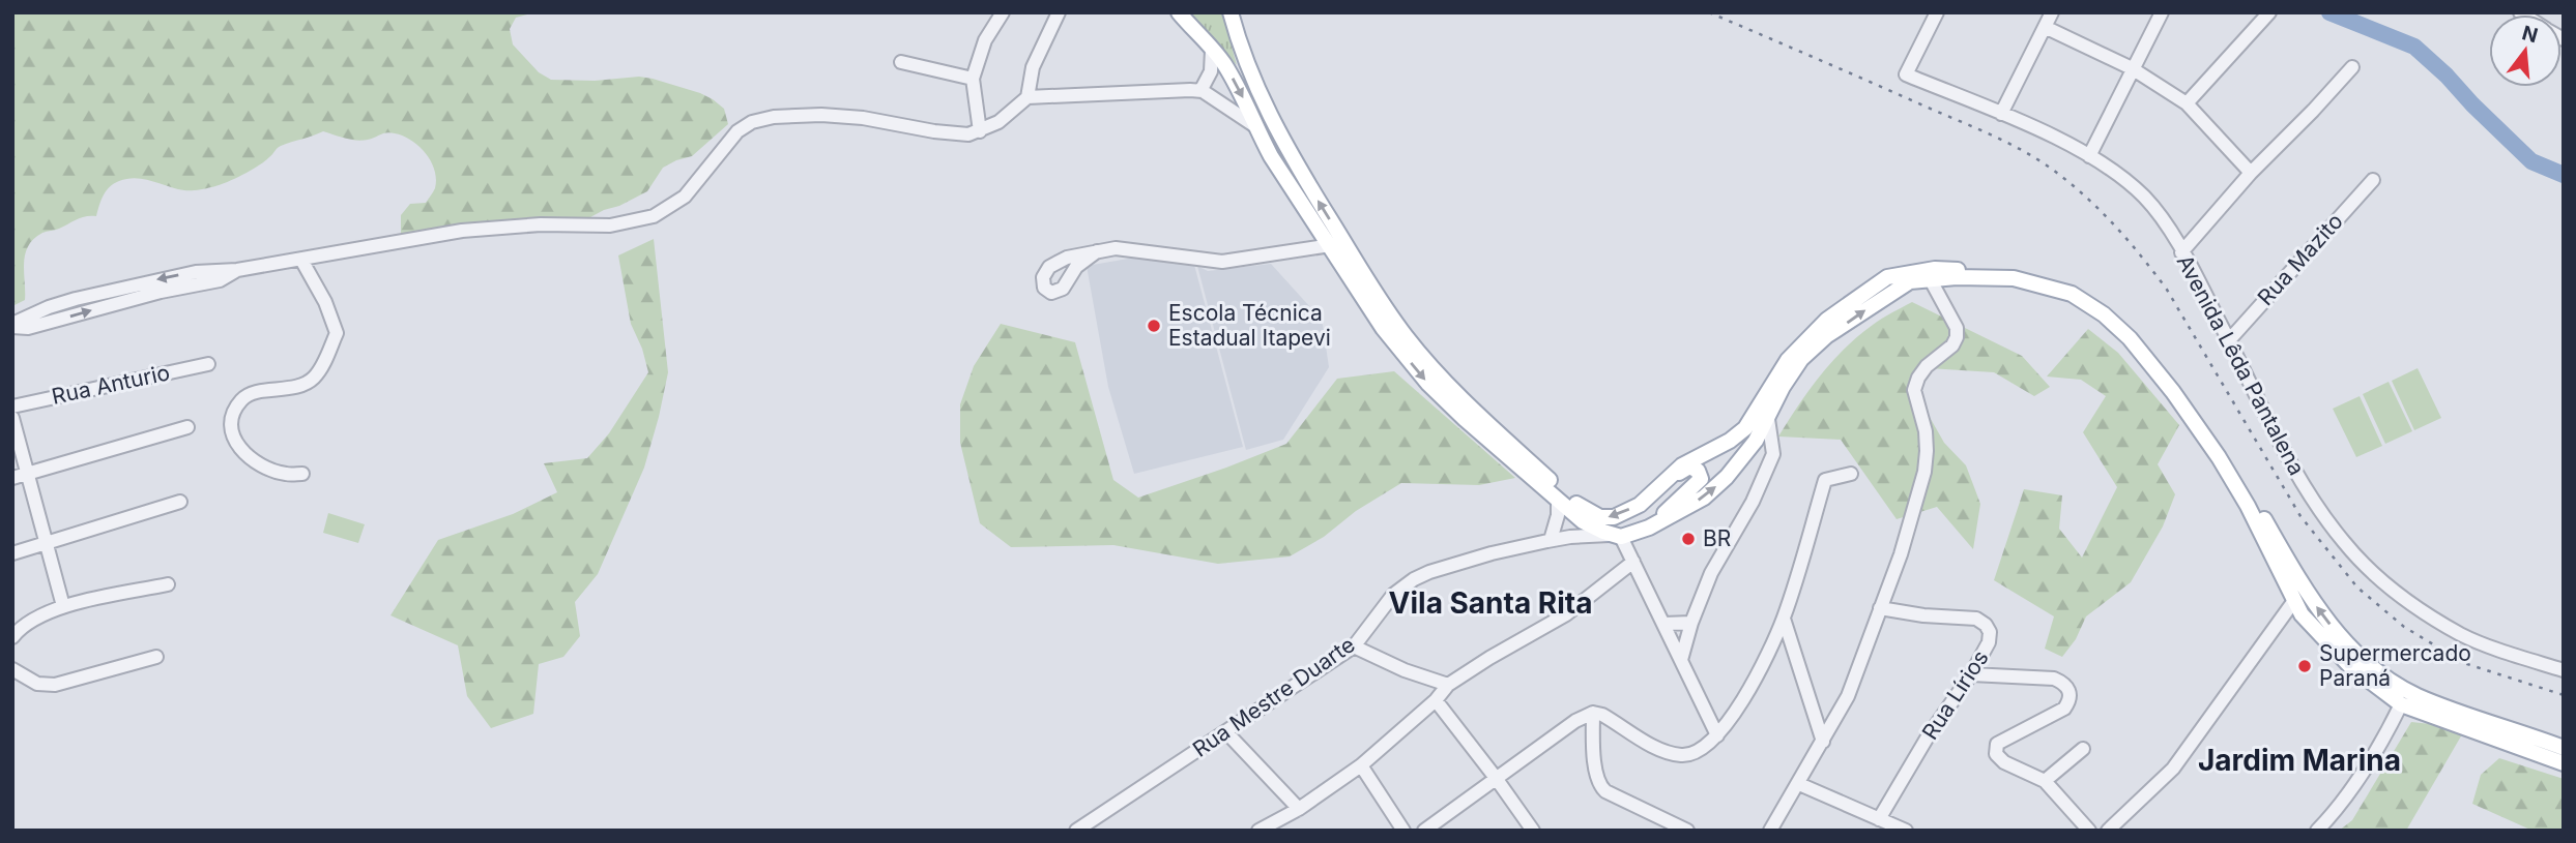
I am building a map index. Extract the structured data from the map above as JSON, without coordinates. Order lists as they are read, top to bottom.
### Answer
{
  "streets": {
    "street": [
      "Rua Mazito",
      "Avenida Lêda Pantalena",
      "Rua Anturio",
      "Rua Lírios",
      "Rua Mestre Duarte"
    ]
  },
  "crossings": [
    ["Rua Mazito", "Avenida Lêda Pantalena"]
  ],
  "districts": ["Vila Santa Rita", "Jardim Marina"],
  "places": ["Escola Técnica Estadual Itapevi", "BR", "Supermercado Paraná"],
  "north": "top"
}
